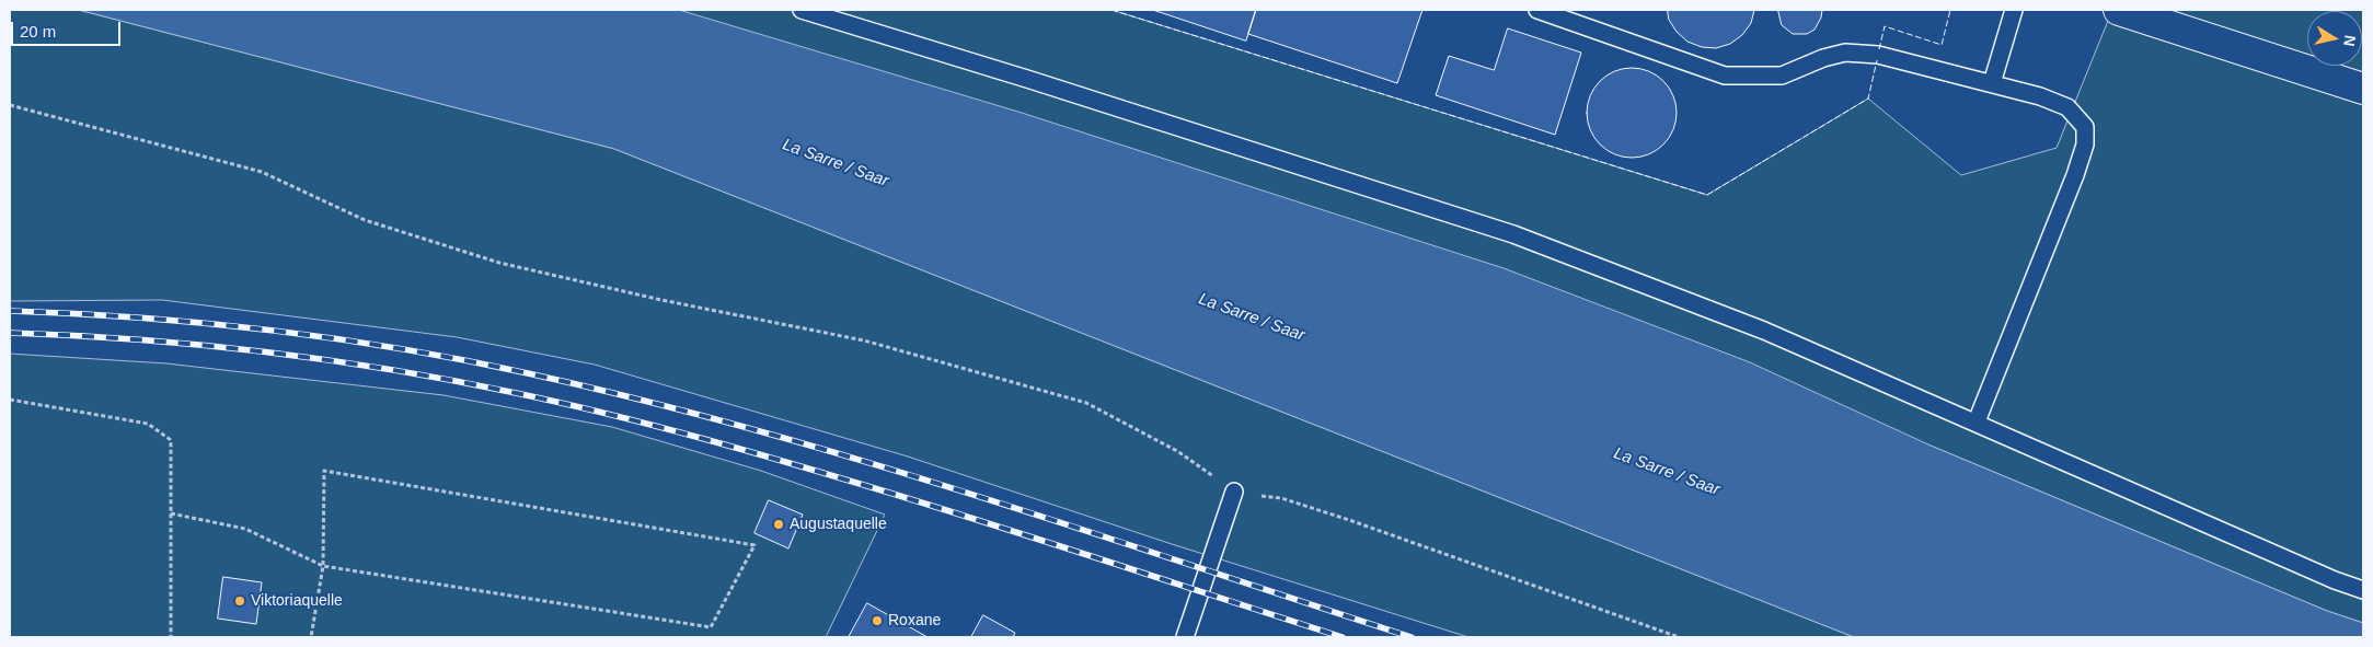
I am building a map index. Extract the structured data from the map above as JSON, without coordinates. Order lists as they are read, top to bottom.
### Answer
{
  "water": ["La Sarre / Saar"],
  "places": ["Augustaquelle", "Viktoriaquelle", "Roxane"],
  "scale_bar": "20 m",
  "north": "right"
}
